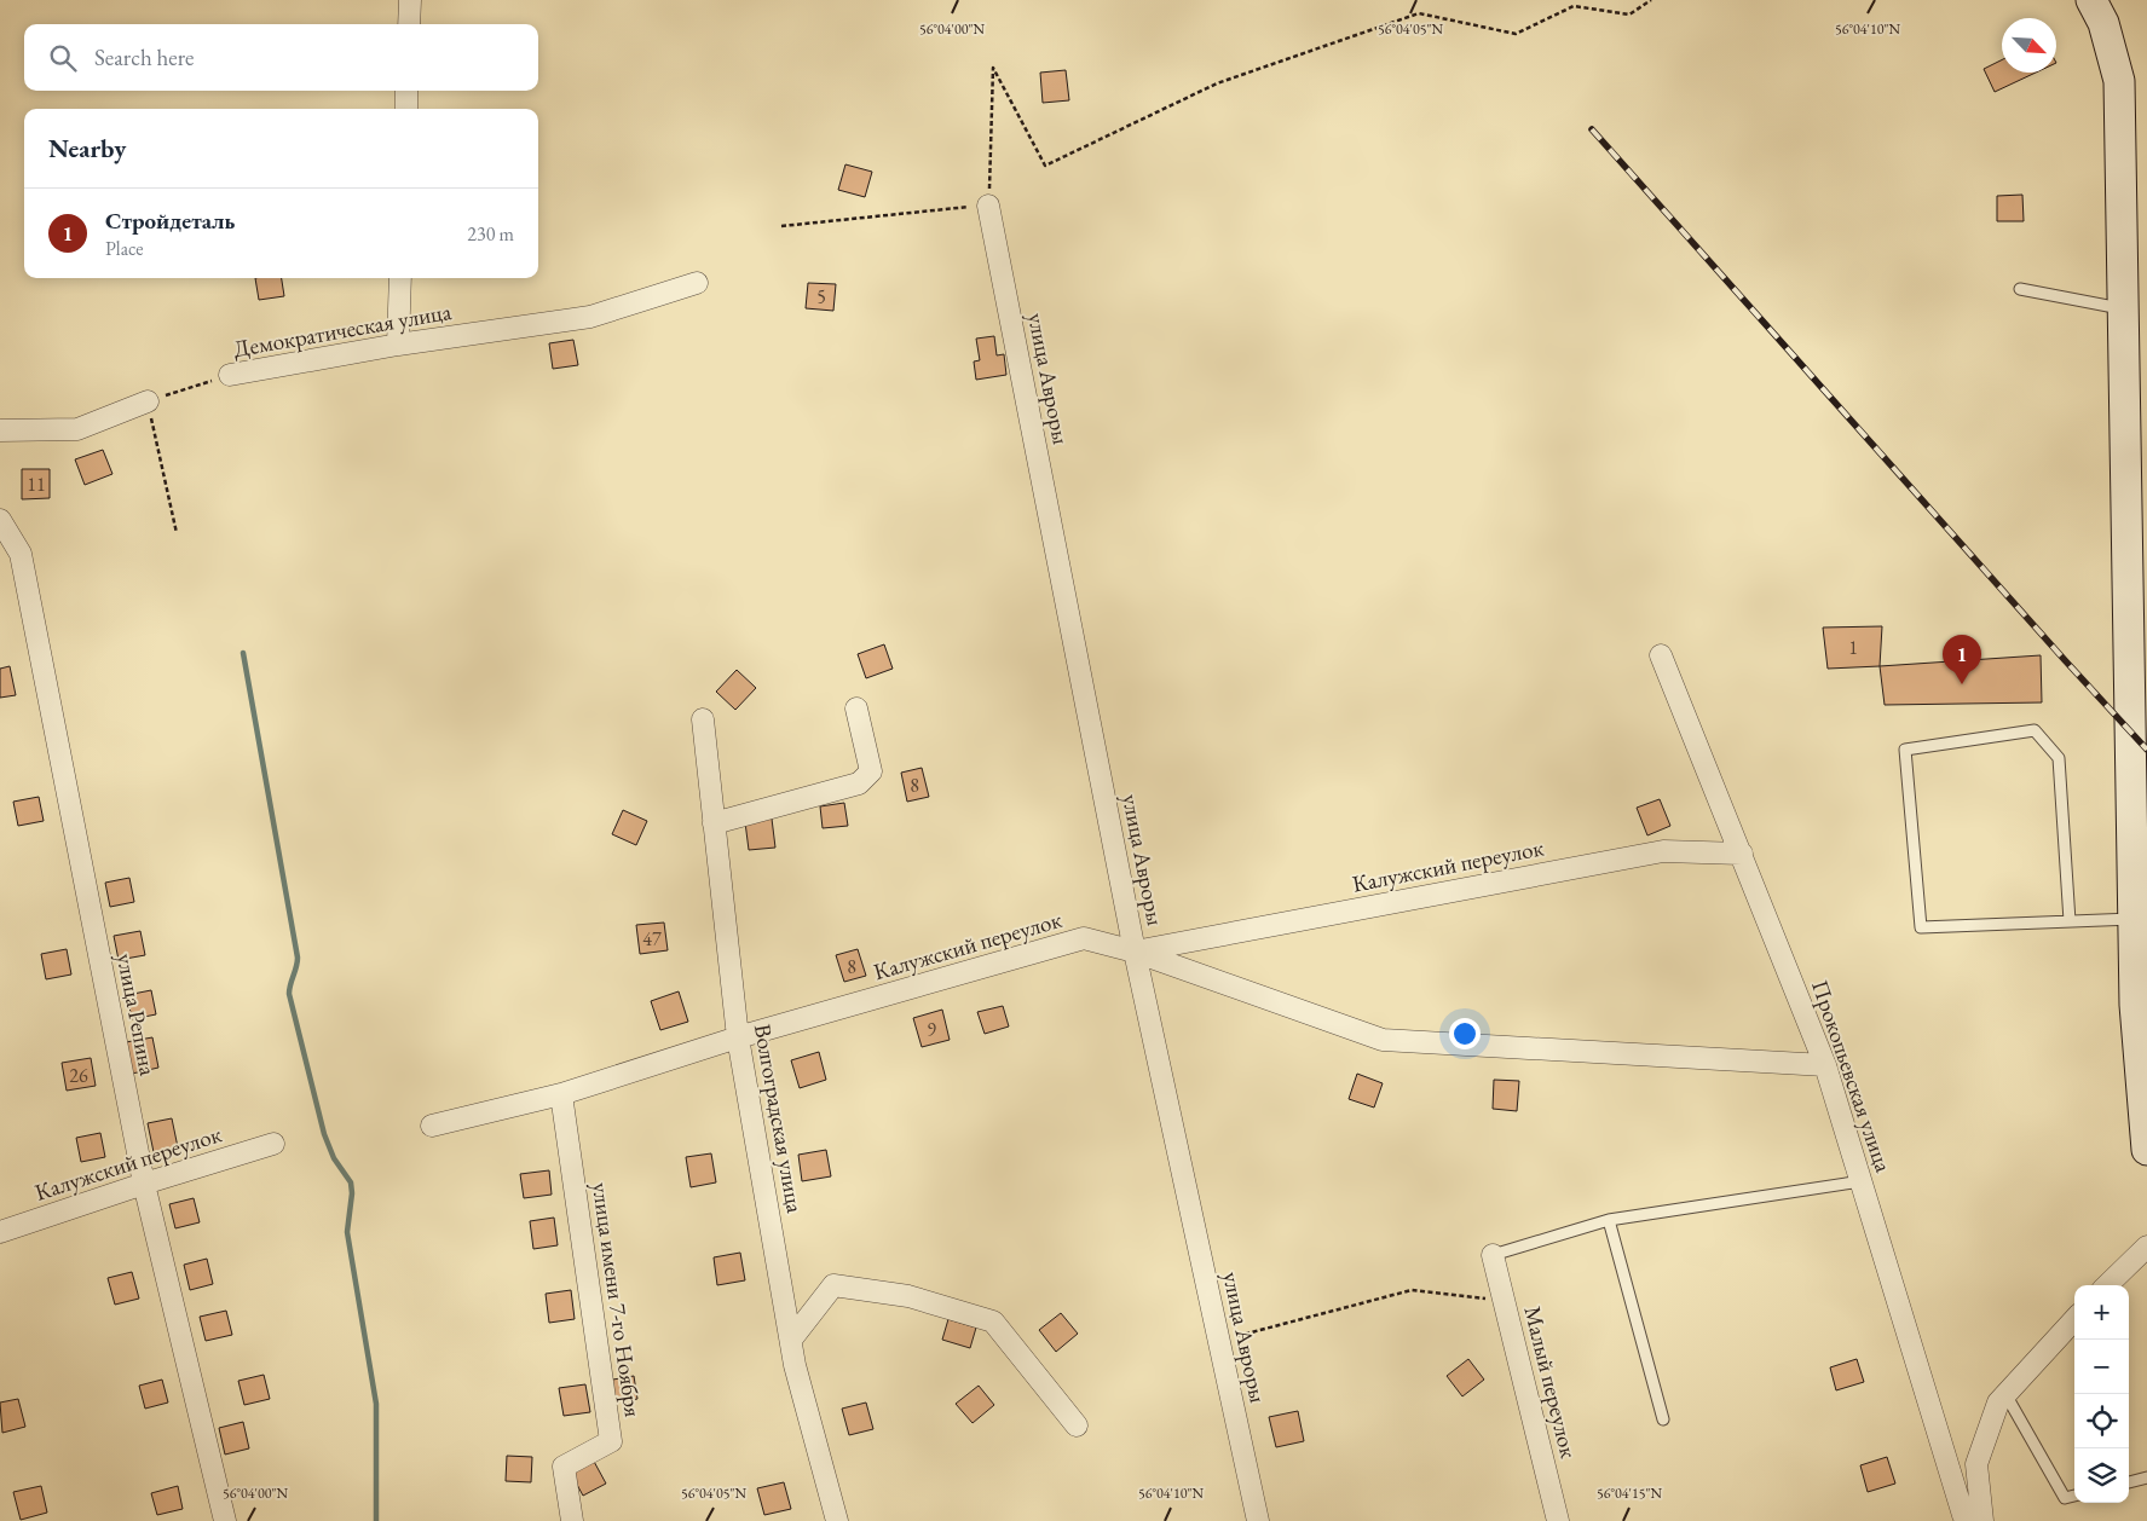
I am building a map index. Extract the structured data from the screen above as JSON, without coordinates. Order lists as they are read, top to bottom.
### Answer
{
  "streets": {
    "street": [
      "Демократическая улица",
      "улица Авроры",
      "Калужский переулок",
      "улица Репина",
      "Прокопьевская улица",
      "Волгоградская улица",
      "улица имени 7-го Ноября",
      "Малый переулок"
    ]
  },
  "crossings": [
    ["улица Авроры", "Калужский переулок"],
    ["Калужский переулок", "улица Репина"],
    ["Калужский переулок", "Прокопьевская улица"],
    ["Калужский переулок", "Волгоградская улица"],
    ["Калужский переулок", "улица имени 7-го Ноября"]
  ],
  "house_numbers": [
    "5",
    "11",
    "1",
    "8",
    "47",
    "8",
    "9",
    "26"
  ],
  "north": "bottom right",
  "page": {
    "search": "Search here",
    "heading": "Nearby",
    "list": [
      {
        "mark": "1",
        "name": "Стройдеталь",
        "note": "Place",
        "value": "230 m"
      }
    ],
    "pins": "1",
    "map_buttons": ["+", "−"]
  },
  "coordinates": [
    "56°04'00\"N",
    "56°04'05\"N",
    "56°04'10\"N",
    "56°04'15\"N"
  ]
}
